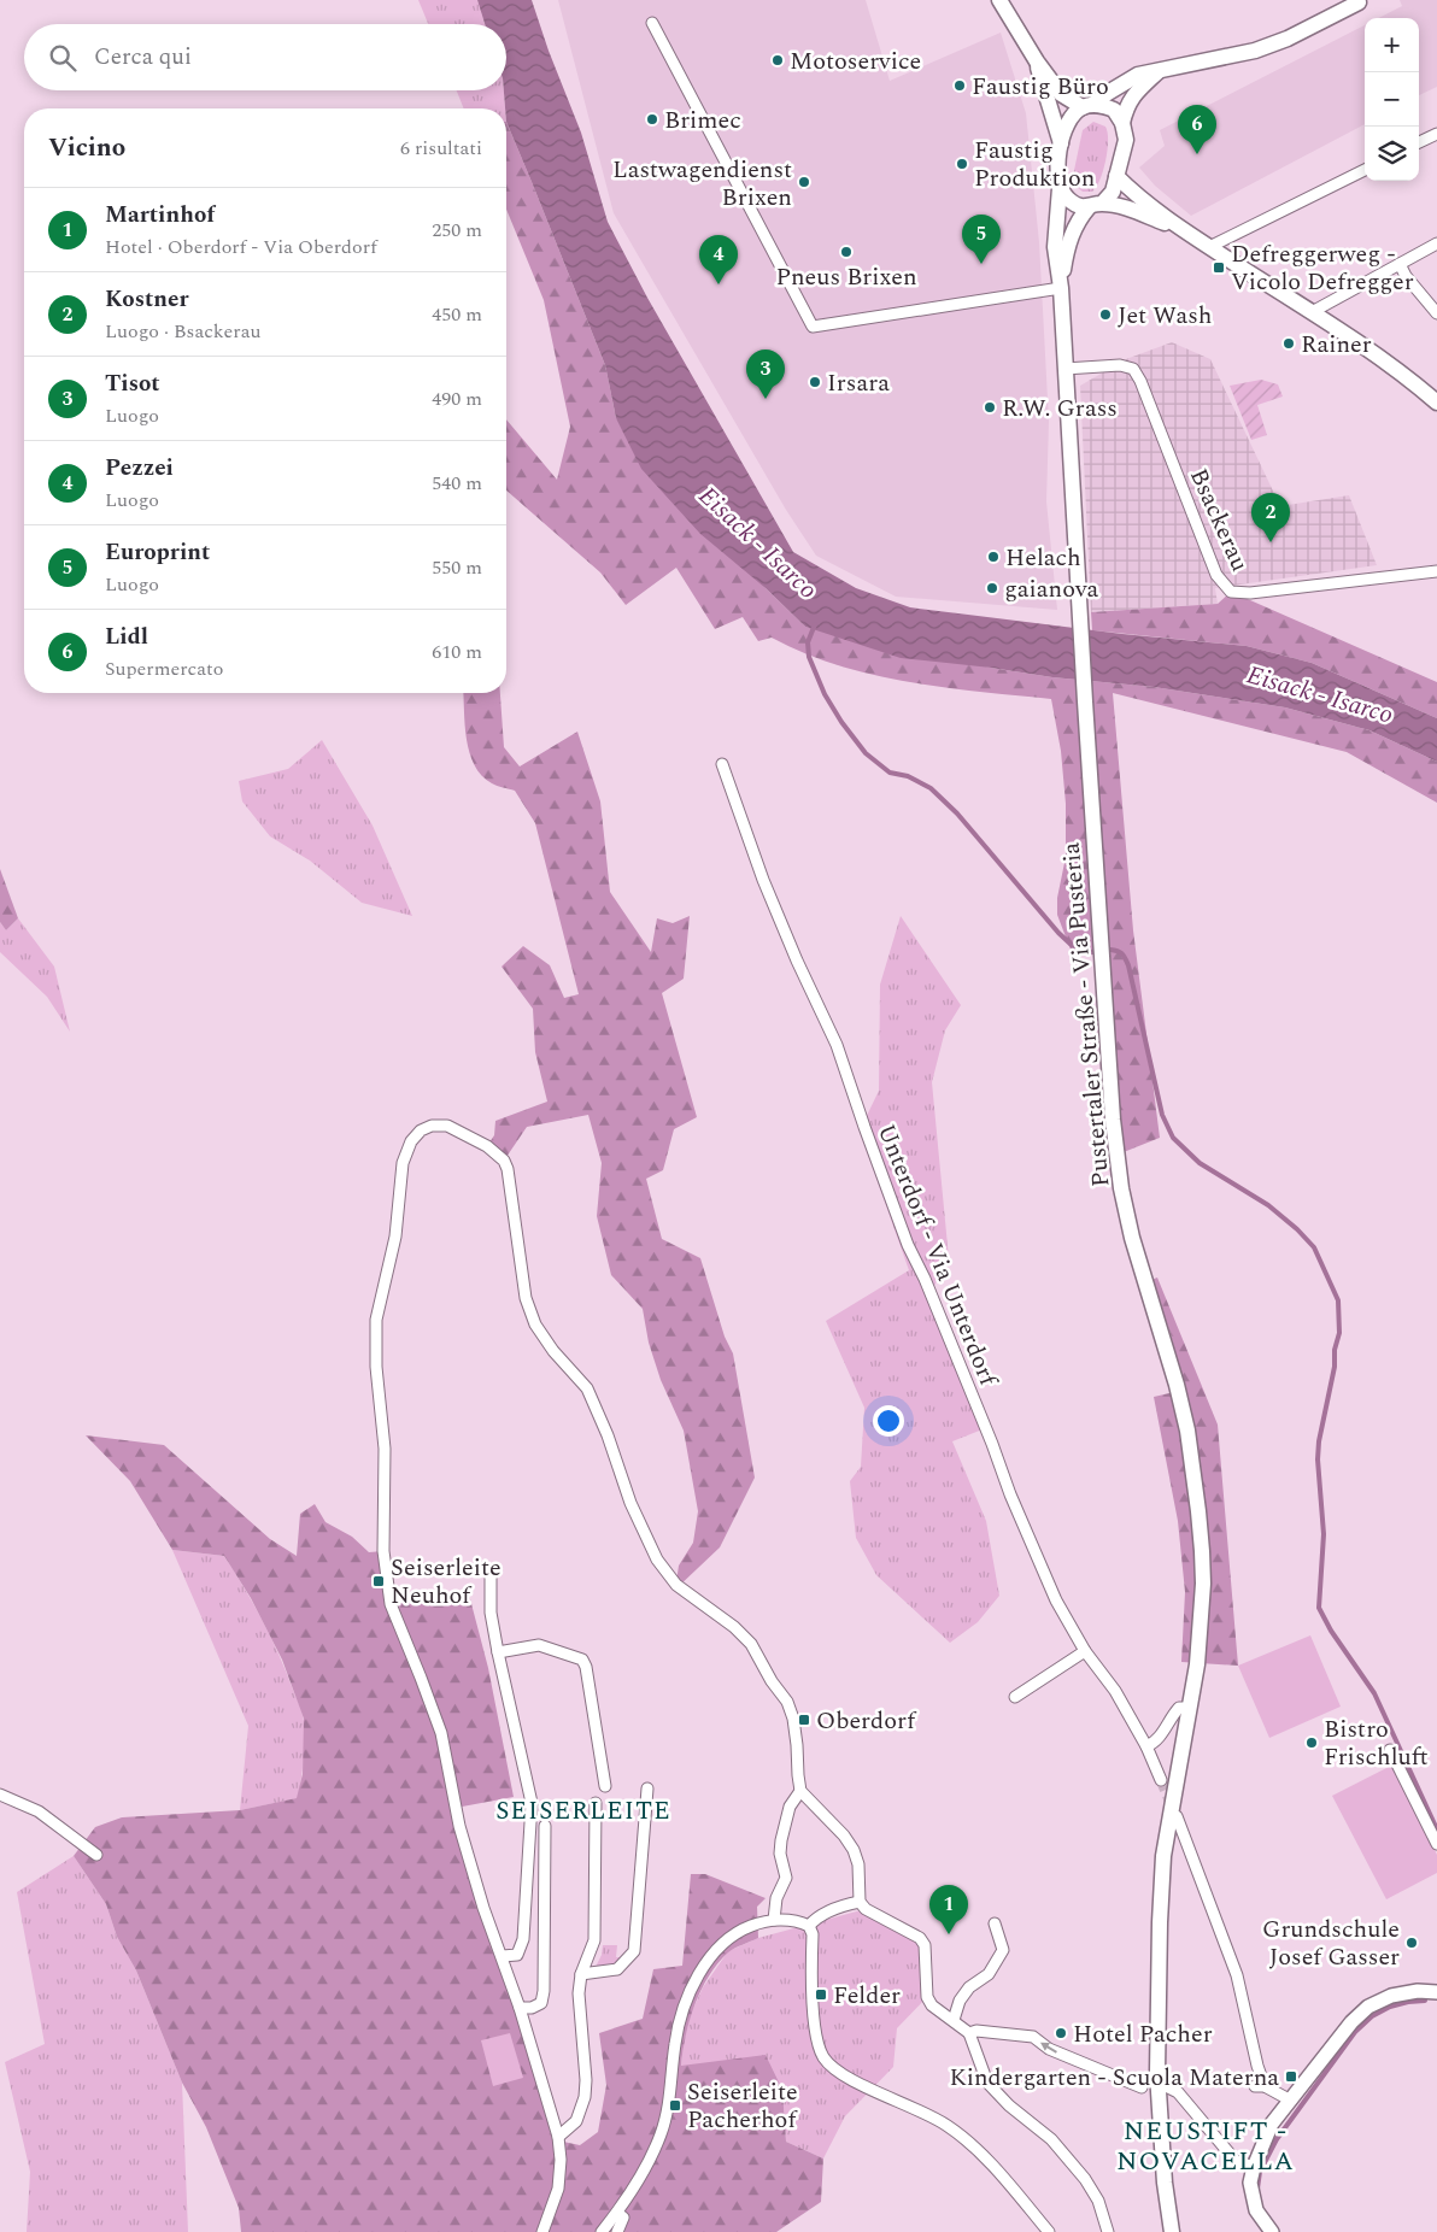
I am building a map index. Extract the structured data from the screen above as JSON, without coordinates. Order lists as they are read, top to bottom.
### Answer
{
  "streets": {
    "main road": ["Pustertaler Straße - Via Pusteria"],
    "street": ["Bsackerau", "Unterdorf - Via Unterdorf"]
  },
  "crossings": [
    ["Bsackerau", "Pustertaler Straße - Via Pusteria"]
  ],
  "districts": ["SEISERLEITE", "NEUSTIFT - NOVACELLA"],
  "water": ["Eisack - Isarco"],
  "places": {
    "other": [
      "Motoservice",
      "Faustig Büro",
      "Brimec",
      "Faustig Produktion",
      "Lastwagendienst Brixen",
      "Pneus Brixen",
      "Jet Wash",
      "Rainer",
      "Irsara",
      "R.W. Grass",
      "Helach",
      "gaianova",
      "Bistro Frischluft",
      "Grundschule Josef Gasser",
      "Hotel Pacher"
    ],
    "transit": [
      "Defreggerweg - Vicolo Defregger",
      "Seiserleite Neuhof",
      "Oberdorf",
      "Felder",
      "Kindergarten - Scuola Materna",
      "Seiserleite Pacherhof"
    ]
  },
  "page": {
    "map_buttons": ["+", "−"],
    "search": "Cerca qui",
    "pins": [
      "6",
      "5",
      "4",
      "3",
      "2",
      "1"
    ],
    "heading": ["Vicino", "6 risultati"],
    "list": [
      {
        "mark": "1",
        "name": "Martinhof",
        "note": "Hotel · Oberdorf - Via Oberdorf",
        "value": "250 m"
      },
      {
        "mark": "2",
        "name": "Kostner",
        "note": "Luogo · Bsackerau",
        "value": "450 m"
      },
      {
        "mark": "3",
        "name": "Tisot",
        "note": "Luogo",
        "value": "490 m"
      },
      {
        "mark": "4",
        "name": "Pezzei",
        "note": "Luogo",
        "value": "540 m"
      },
      {
        "mark": "5",
        "name": "Europrint",
        "note": "Luogo",
        "value": "550 m"
      },
      {
        "mark": "6",
        "name": "Lidl",
        "note": "Supermercato",
        "value": "610 m"
      }
    ]
  }
}
